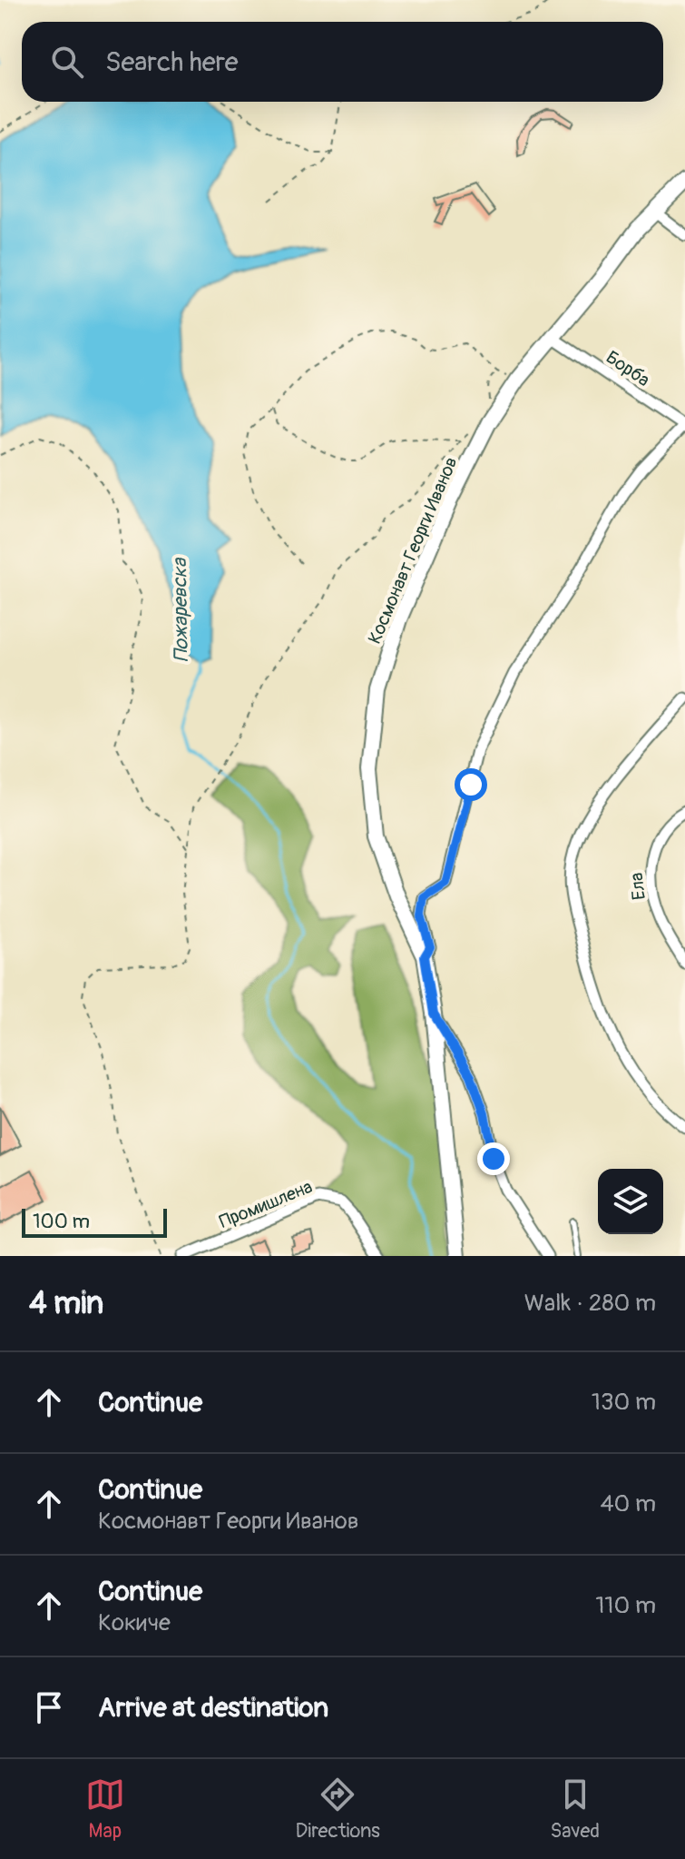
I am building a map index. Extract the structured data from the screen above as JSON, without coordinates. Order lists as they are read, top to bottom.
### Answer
{
  "streets": {
    "street": [
      "Борба",
      "Космонавт Георги Иванов",
      "Ела",
      "Промишлена"
    ]
  },
  "crossings": [
    ["Борба", "Космонавт Георги Иванов"]
  ],
  "water": ["Пожаревска"],
  "scale_bar": "100 m",
  "page": {
    "search": "Search here",
    "scale": "100 m",
    "heading": ["4 min", "Walk · 280 m"],
    "list": [
      ["Continue", "130 m"],
      ["Continue", "Космонавт Георги Иванов", "40 m"],
      ["Continue", "Кокиче", "110 m"],
      "Arrive at destination"
    ],
    "nav": ["Map", "Directions", "Saved"]
  }
}
